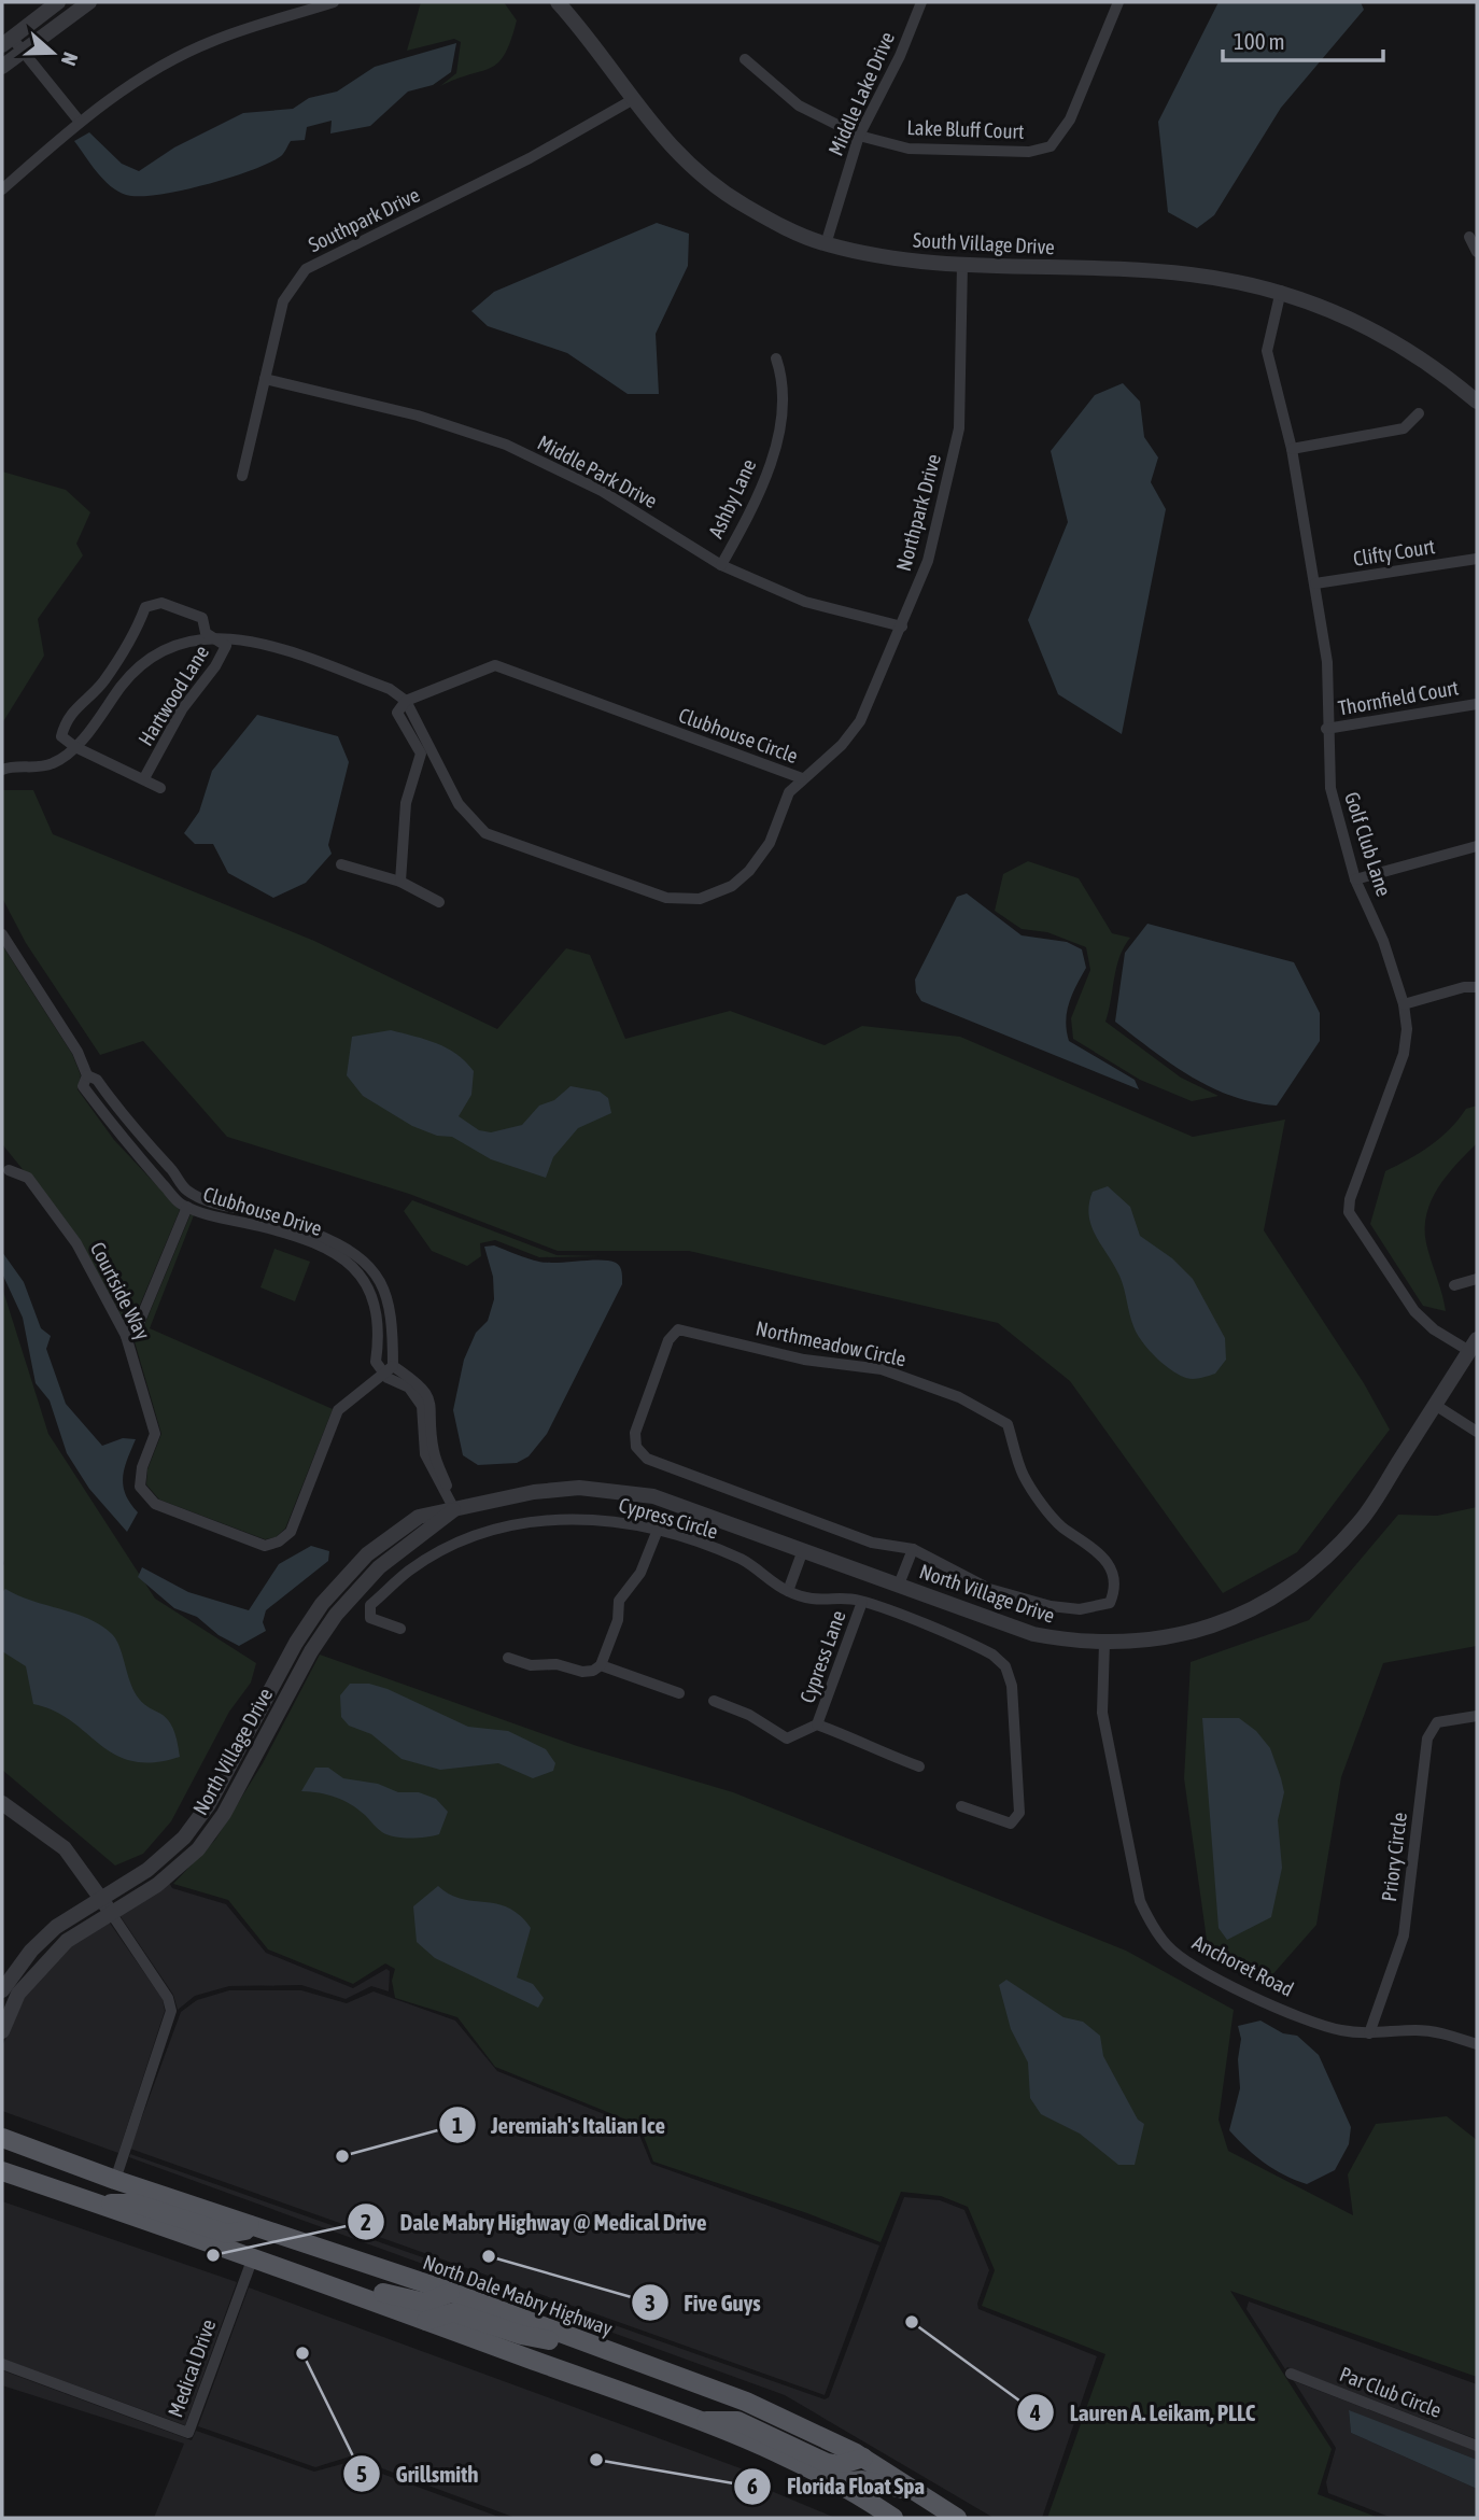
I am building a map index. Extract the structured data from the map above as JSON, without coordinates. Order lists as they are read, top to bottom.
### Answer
{
  "streets": {
    "main road": ["North Dale Mabry Highway"],
    "street": [
      "Middle Lake Drive",
      "Lake Bluff Court",
      "Southpark Drive",
      "South Village Drive",
      "Middle Park Drive",
      "Ashby Lane",
      "Northpark Drive",
      "Clifty Court",
      "Hartwood Lane",
      "Thornfield Court",
      "Clubhouse Circle",
      "Golf Club Lane",
      "Clubhouse Drive",
      "Courtside Way",
      "Northmeadow Circle",
      "Cypress Circle",
      "North Village Drive",
      "Cypress Lane",
      "Priory Circle",
      "Anchoret Road",
      "Medical Drive",
      "Par Club Circle"
    ]
  },
  "crossings": [
    ["Middle Lake Drive", "Lake Bluff Court"],
    ["Middle Lake Drive", "South Village Drive"],
    ["Southpark Drive", "South Village Drive"],
    ["Southpark Drive", "Middle Park Drive"],
    ["South Village Drive", "Northpark Drive"],
    ["South Village Drive", "Golf Club Lane"],
    ["Middle Park Drive", "Ashby Lane"],
    ["Middle Park Drive", "Northpark Drive"],
    ["Northpark Drive", "Clubhouse Circle"],
    ["Clifty Court", "Golf Club Lane"],
    ["Thornfield Court", "Golf Club Lane"],
    ["Golf Club Lane", "North Village Drive"],
    ["Clubhouse Drive", "Courtside Way"],
    ["Cypress Circle", "Cypress Lane"],
    ["North Village Drive", "Anchoret Road"],
    ["Priory Circle", "Anchoret Road"]
  ],
  "places": [
    "Jeremiah's Italian Ice",
    "Dale Mabry Highway @ Medical Drive",
    "Five Guys",
    "Lauren A. Leikam, PLLC",
    "Grillsmith",
    "Florida Float Spa"
  ],
  "scale_bar": "100 m",
  "north": "right"
}
